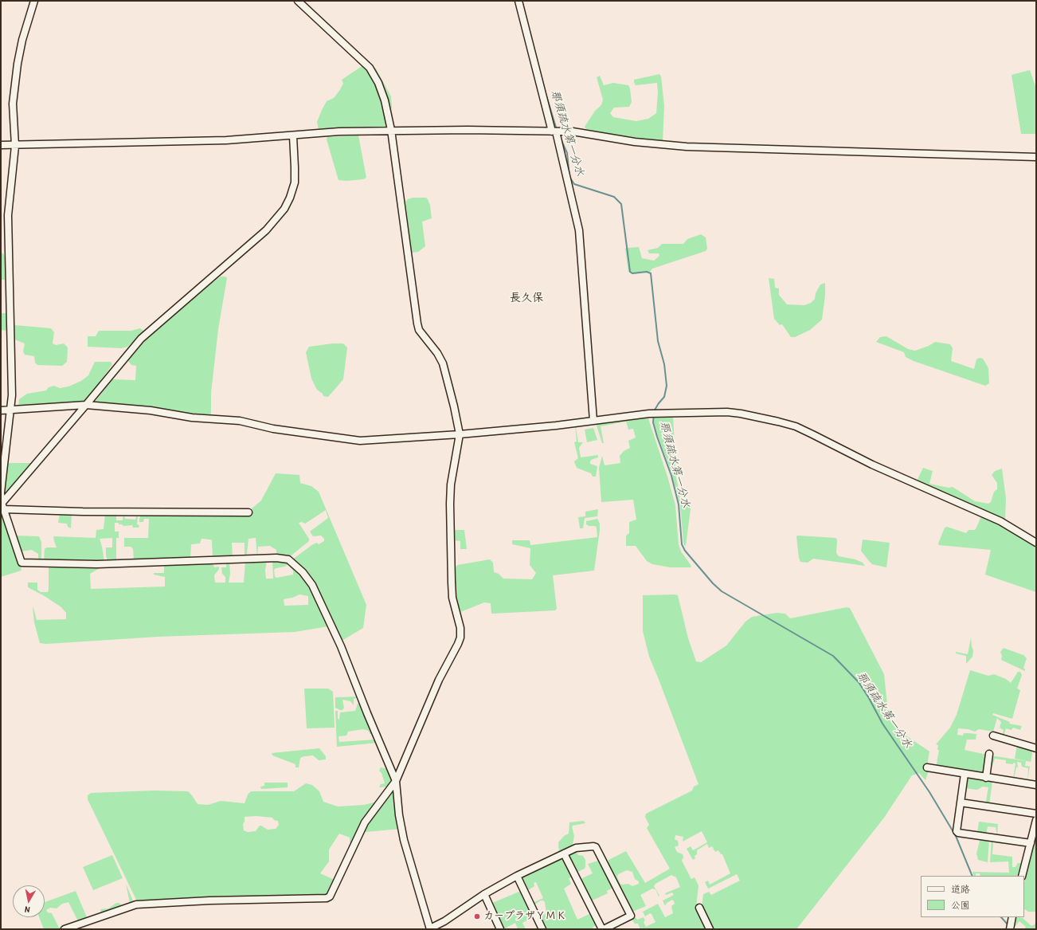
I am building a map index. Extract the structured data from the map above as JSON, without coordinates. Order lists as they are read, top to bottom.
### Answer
{
  "districts": ["長久保"],
  "water": ["那須疏水第一分水"],
  "places": ["カープラザＹＭＫ"],
  "legend": ["道路", "公園"],
  "north": "bottom"
}
